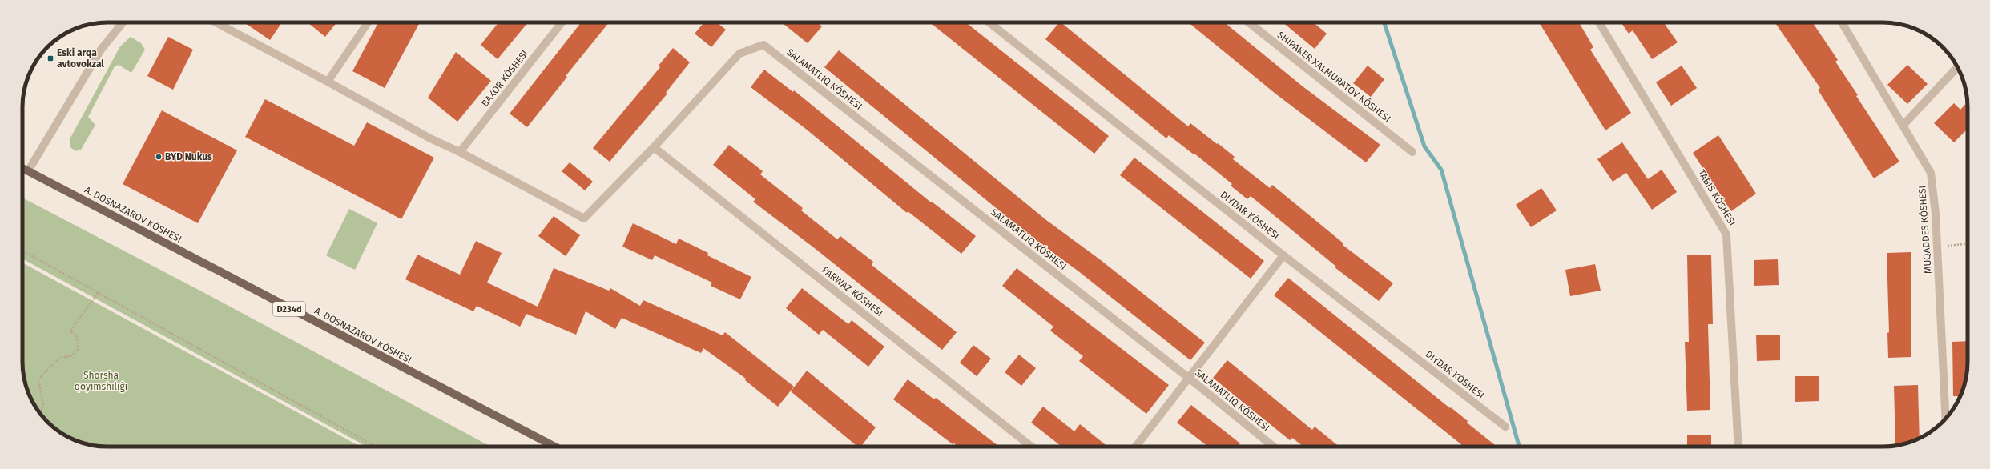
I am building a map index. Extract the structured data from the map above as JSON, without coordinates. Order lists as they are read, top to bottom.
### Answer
{
  "streets": {
    "main road": ["A. DOSNAZAROV KÓSHESI", "D234d"],
    "street": [
      "BAXOR KÓSHESI",
      "DIYDAR KÓSHESI",
      "MUQADDES KÓSHESI",
      "PARWAZ KÓSHESI"
    ]
  },
  "parks": ["Shorsha qoyımshılıǵı"],
  "places": {
    "transit": ["Eski arqa avtovokzal"],
    "other": ["BYD Nukus"]
  }
}
